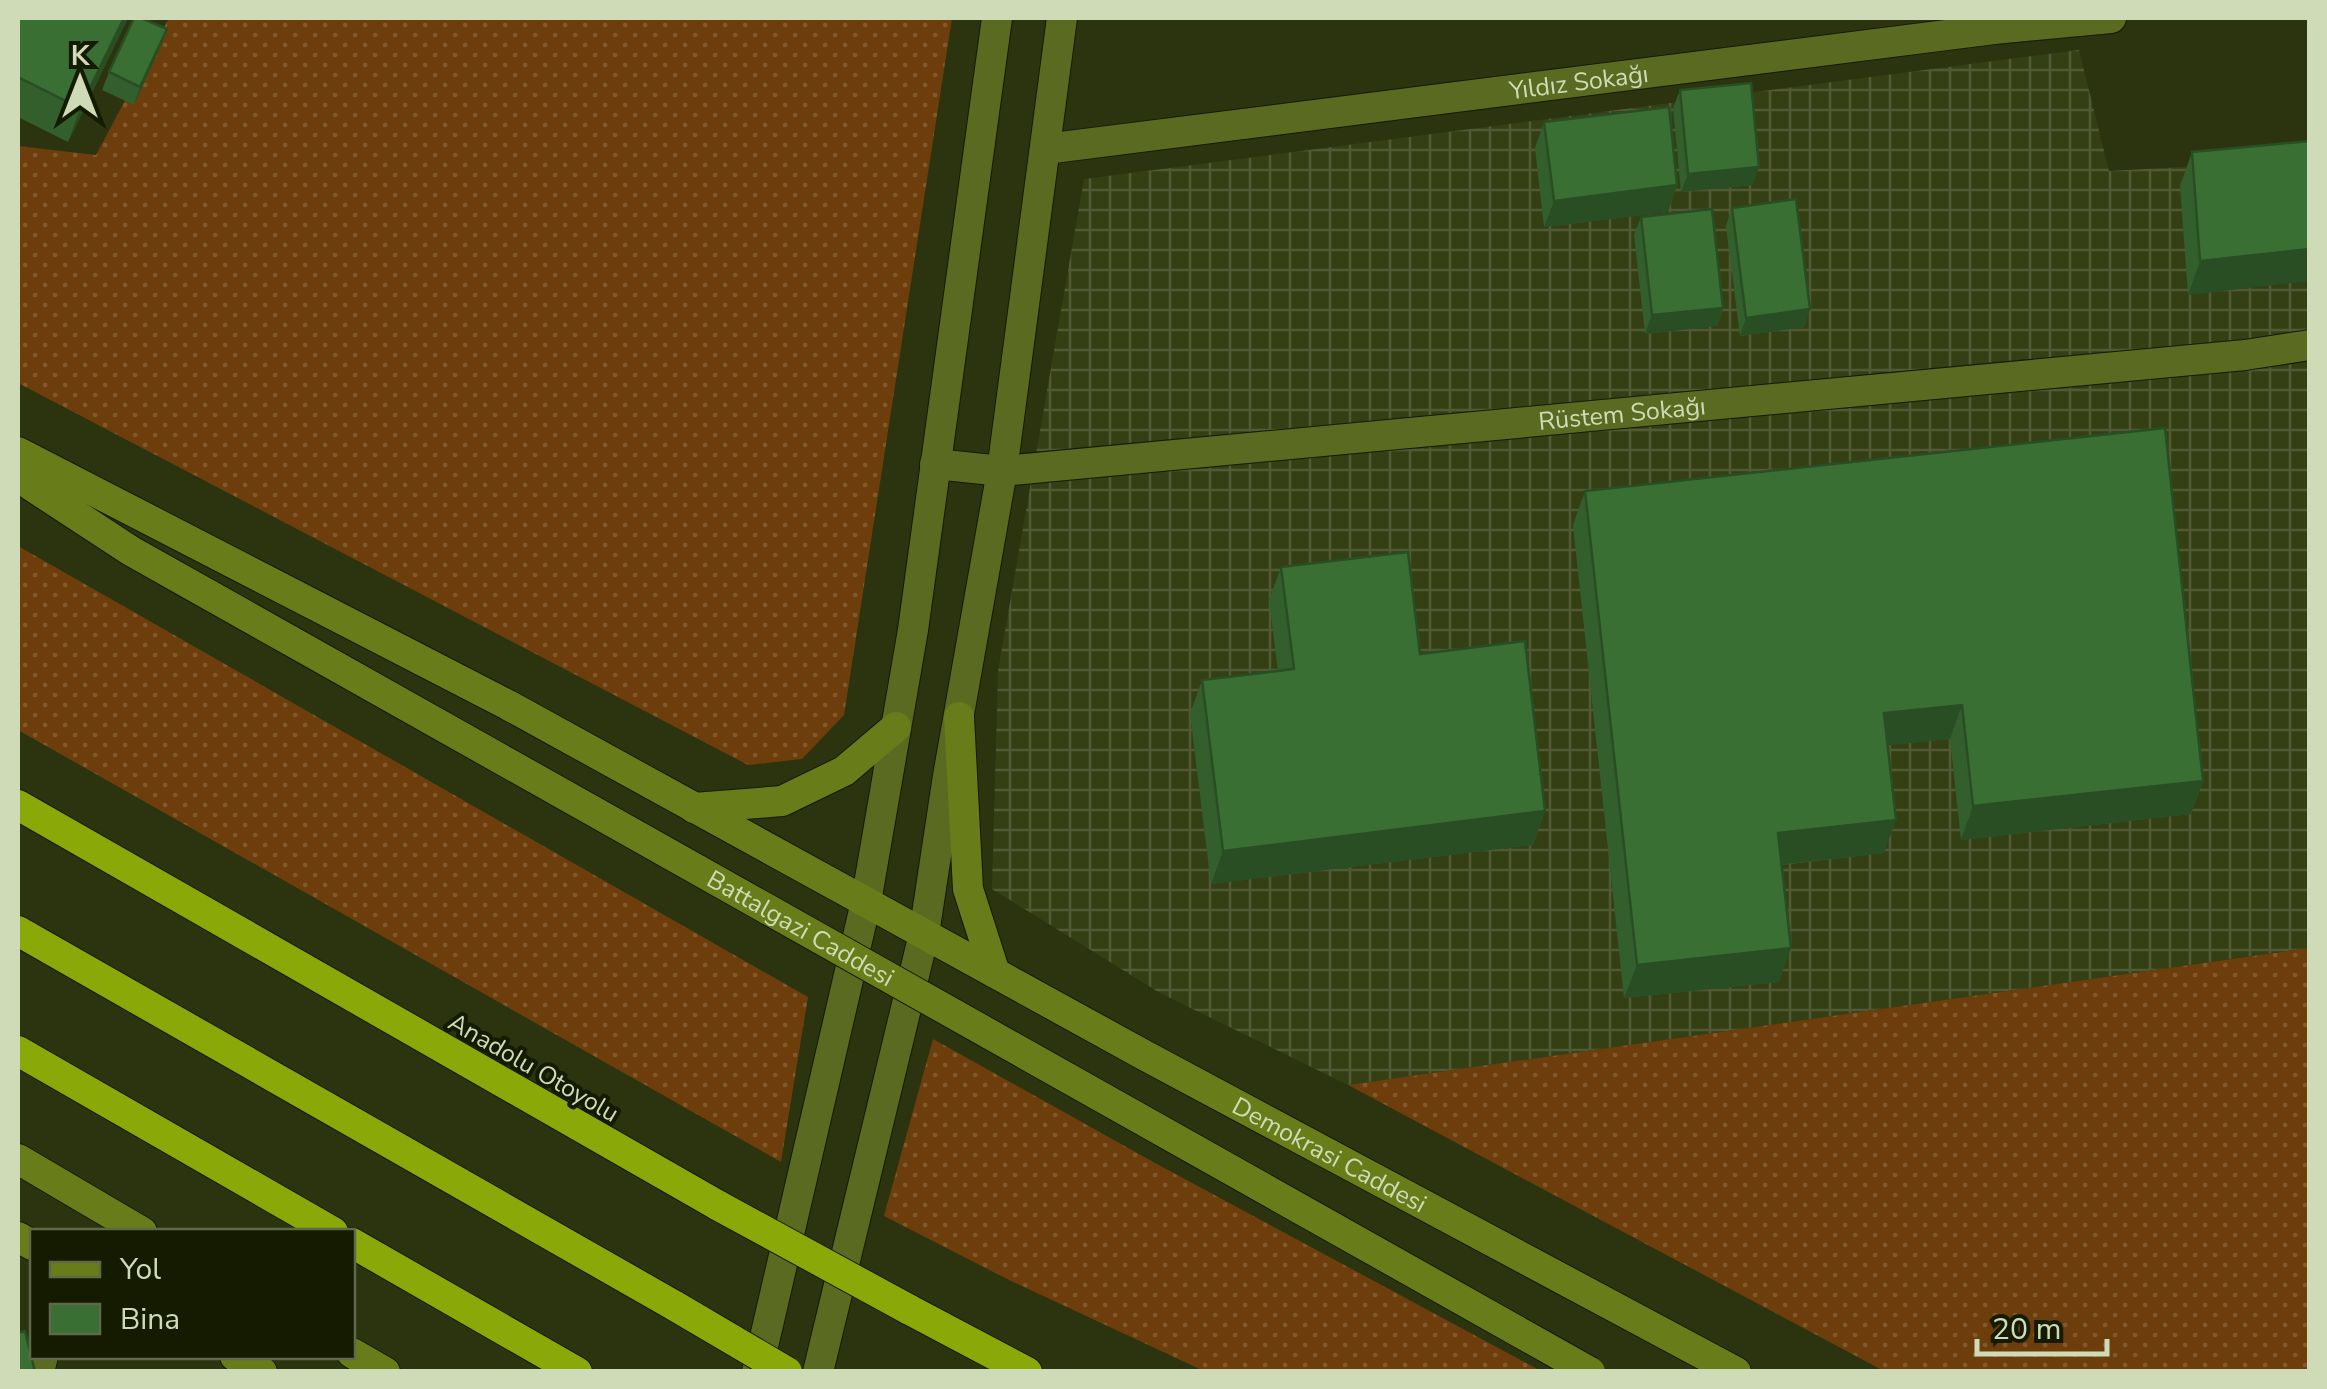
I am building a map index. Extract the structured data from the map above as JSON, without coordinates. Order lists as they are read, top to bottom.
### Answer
{
  "streets": {
    "highway": ["Anadolu Otoyolu"],
    "main road": ["Battalgazi Caddesi", "Demokrasi Caddesi"],
    "street": ["Yıldız Sokağı", "Rüstem Sokağı"]
  },
  "legend": ["Yol", "Bina"],
  "scale_bar": "20 m",
  "north": "top"
}
